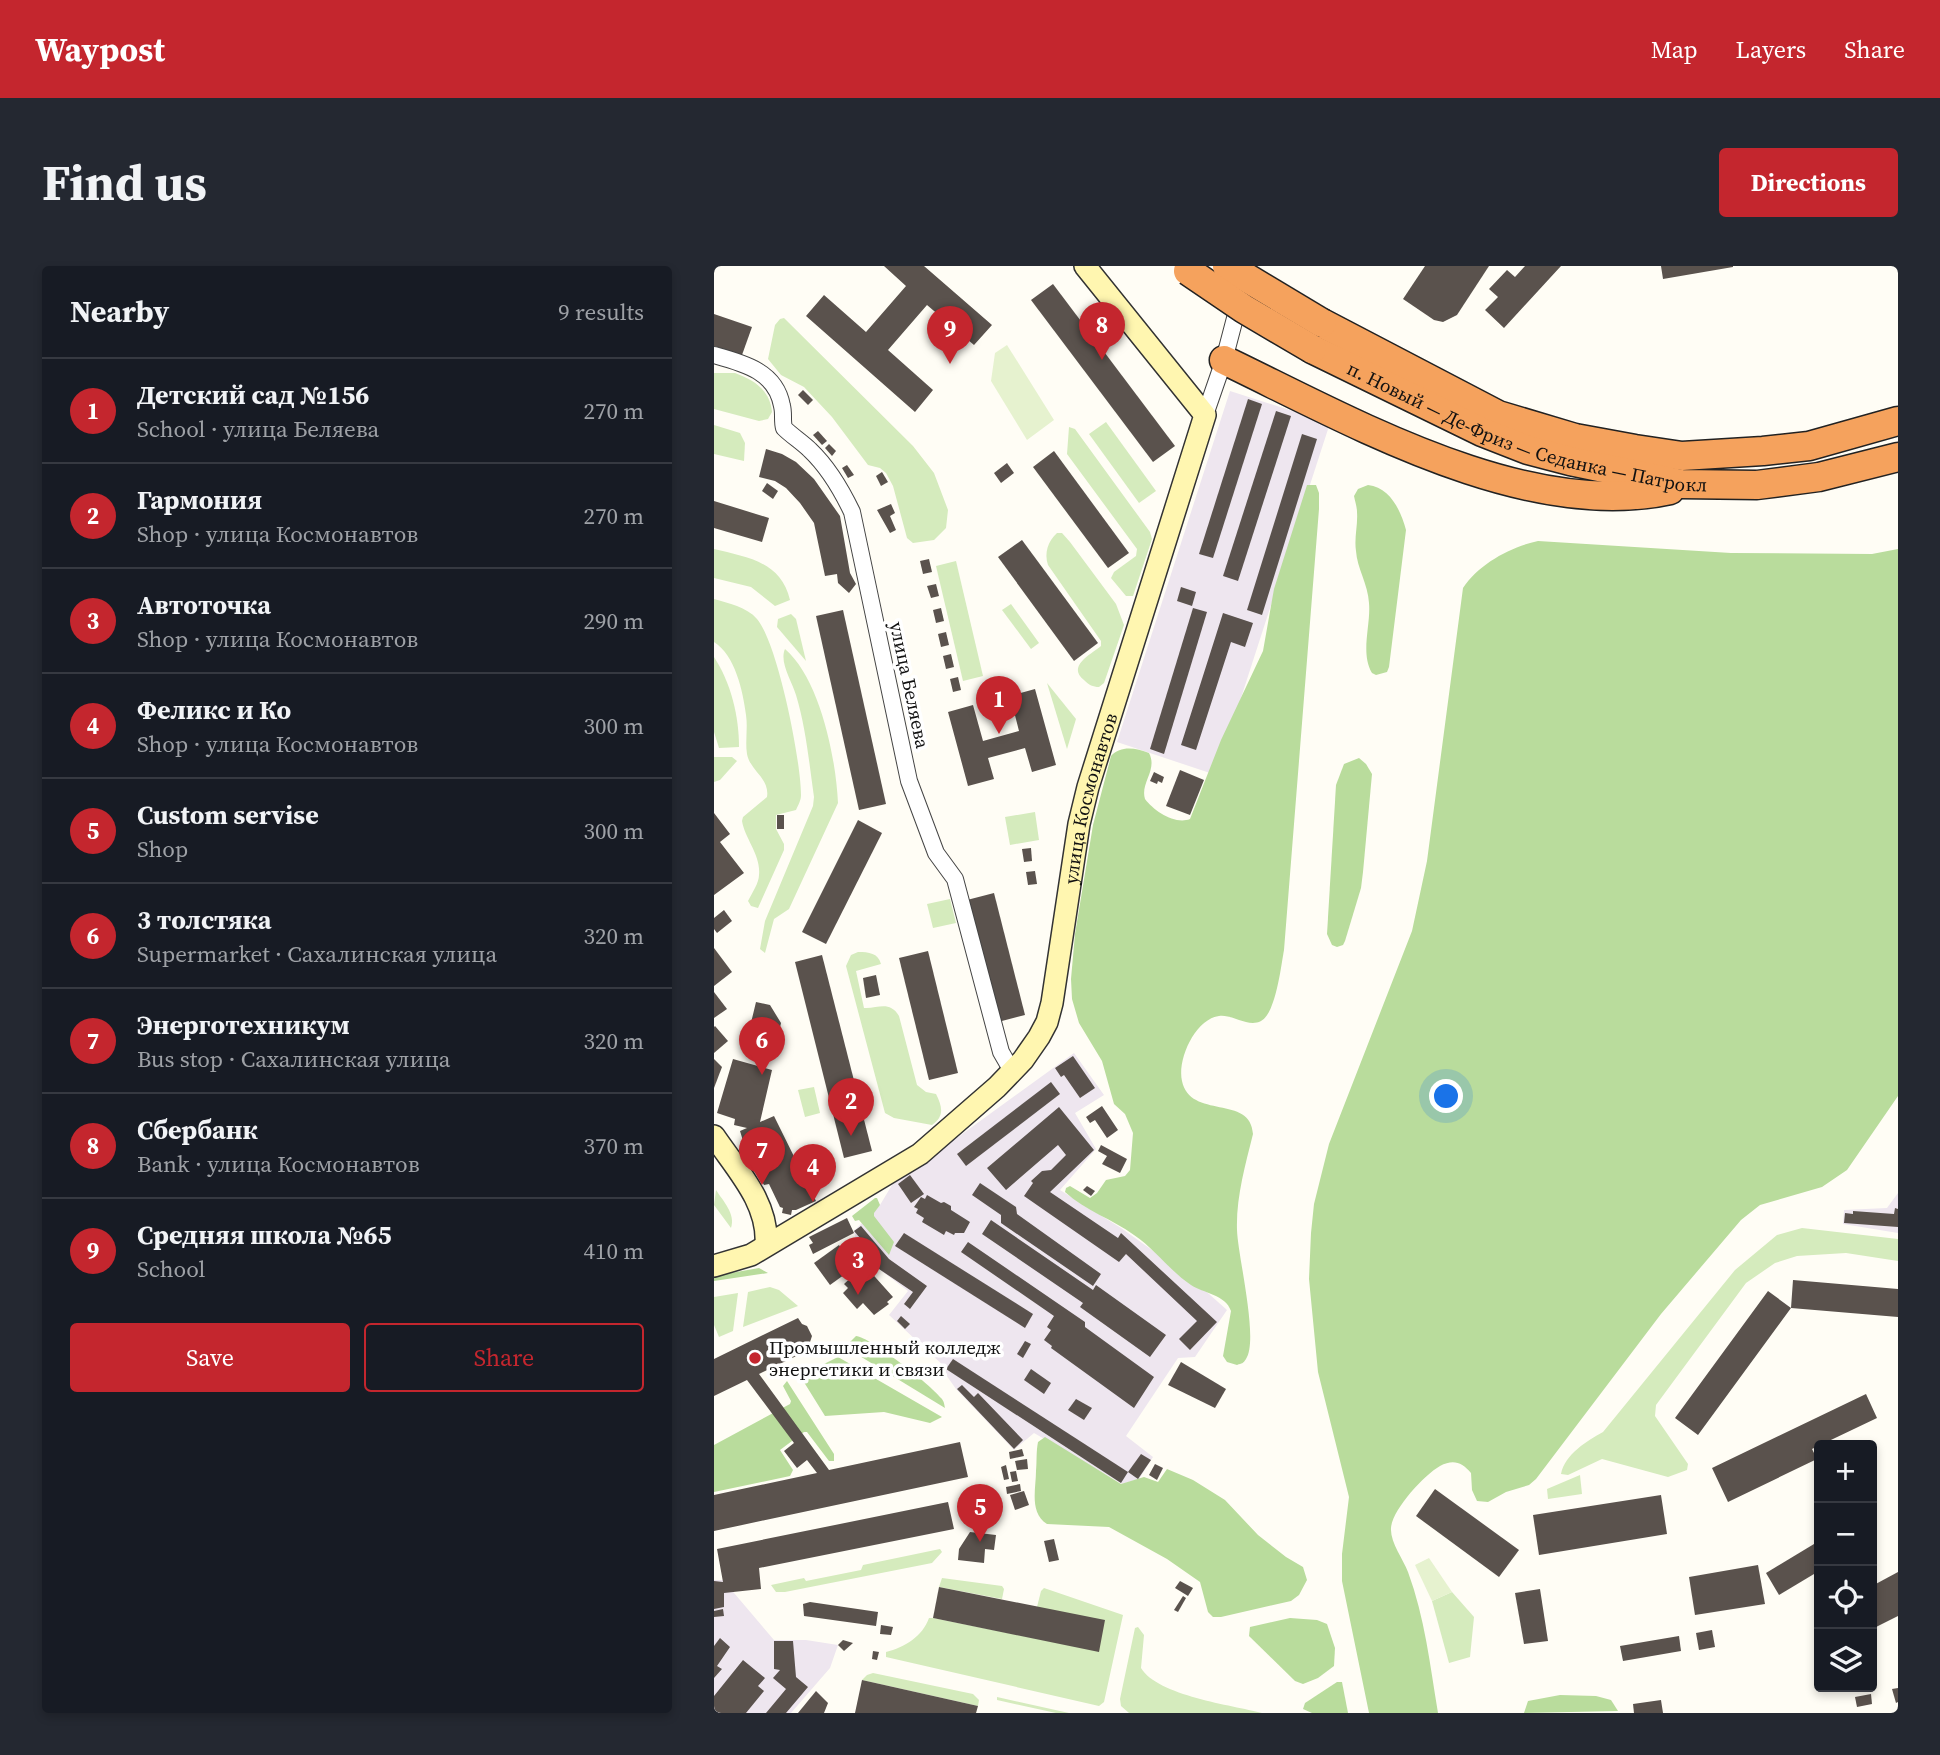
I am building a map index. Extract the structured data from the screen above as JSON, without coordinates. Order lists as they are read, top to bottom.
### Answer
{
  "streets": {
    "highway": ["п. Новый — Де-Фриз — Седанка — Патрокл"],
    "main road": ["улица Космонавтов"],
    "street": ["улица Беляева"]
  },
  "crossings": [
    ["улица Беляева", "улица Космонавтов"]
  ],
  "places": ["Промышленный колледж энергетики и связи"],
  "page": {
    "header": "Waypost",
    "nav": ["Map", "Layers", "Share"],
    "buttons": [
      "Directions",
      ["Save", "Share"]
    ],
    "title": "Find us",
    "heading": ["Nearby", "9 results"],
    "pins": [
      "8",
      "9",
      "1",
      "6",
      "2",
      "7",
      "4",
      "3",
      "5"
    ],
    "list": [
      {
        "mark": "1",
        "name": "Детский сад №156",
        "note": "School · улица Беляева",
        "value": "270 m"
      },
      {
        "mark": "2",
        "name": "Гармония",
        "note": "Shop · улица Космонавтов",
        "value": "270 m"
      },
      {
        "mark": "3",
        "name": "Автоточка",
        "note": "Shop · улица Космонавтов",
        "value": "290 m"
      },
      {
        "mark": "4",
        "name": "Феликс и Ко",
        "note": "Shop · улица Космонавтов",
        "value": "300 m"
      },
      {
        "mark": "5",
        "name": "Custom servise",
        "note": "Shop",
        "value": "300 m"
      },
      {
        "mark": "6",
        "name": "3 толстяка",
        "note": "Supermarket · Сахалинская улица",
        "value": "320 m"
      },
      {
        "mark": "7",
        "name": "Энерготехникум",
        "note": "Bus stop · Сахалинская улица",
        "value": "320 m"
      },
      {
        "mark": "8",
        "name": "Сбербанк",
        "note": "Bank · улица Космонавтов",
        "value": "370 m"
      },
      {
        "mark": "9",
        "name": "Средняя школа №65",
        "note": "School",
        "value": "410 m"
      }
    ],
    "map_buttons": ["+", "−"]
  }
}
